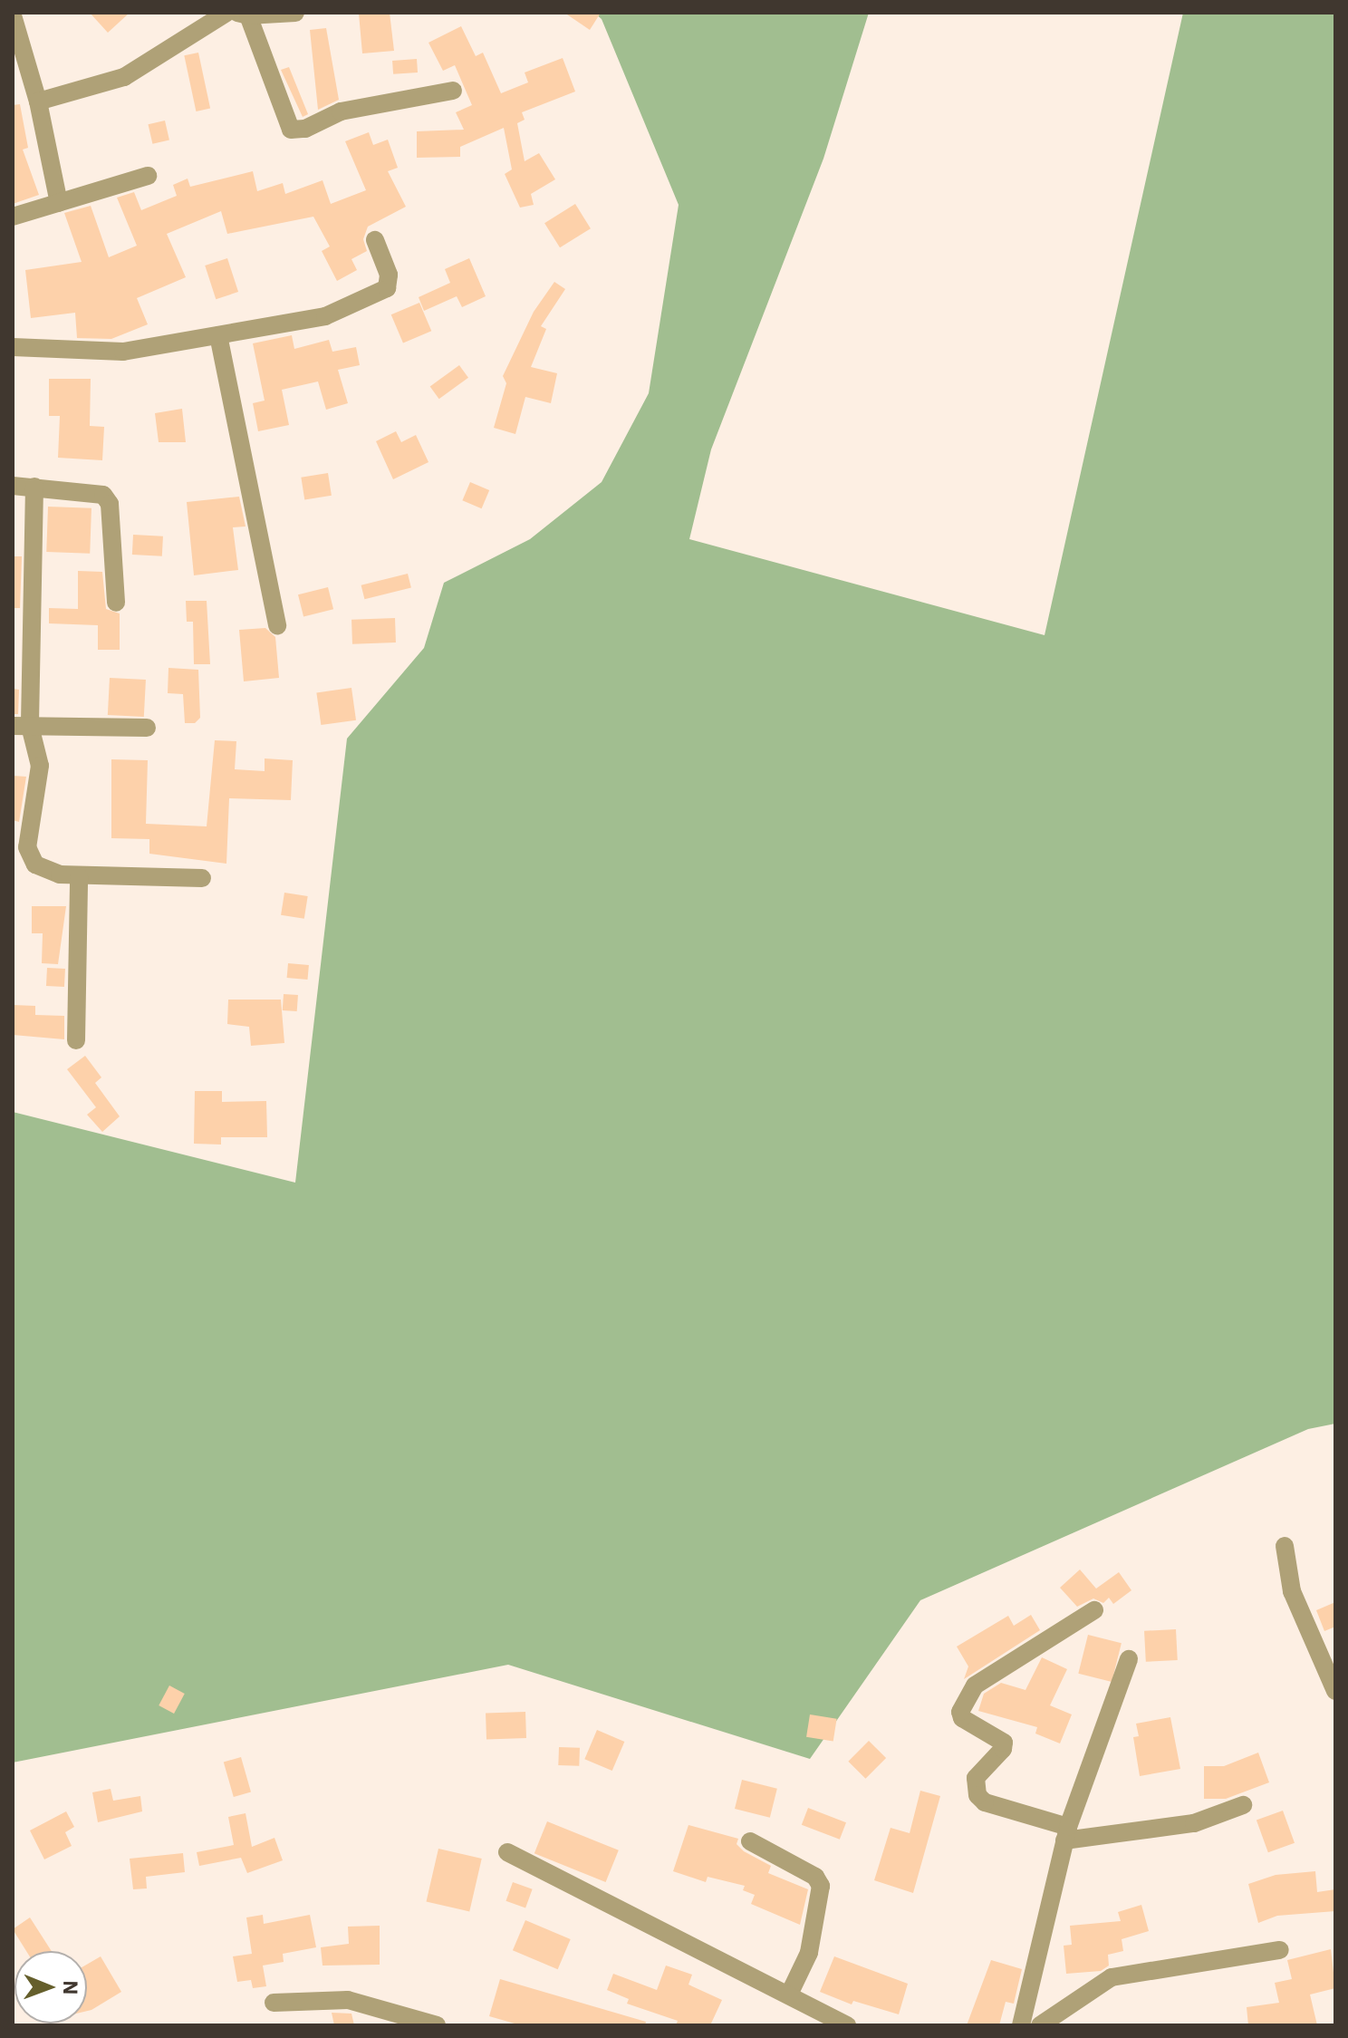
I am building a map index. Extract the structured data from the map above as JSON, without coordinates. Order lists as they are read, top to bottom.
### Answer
{
  "north": "right"
}
